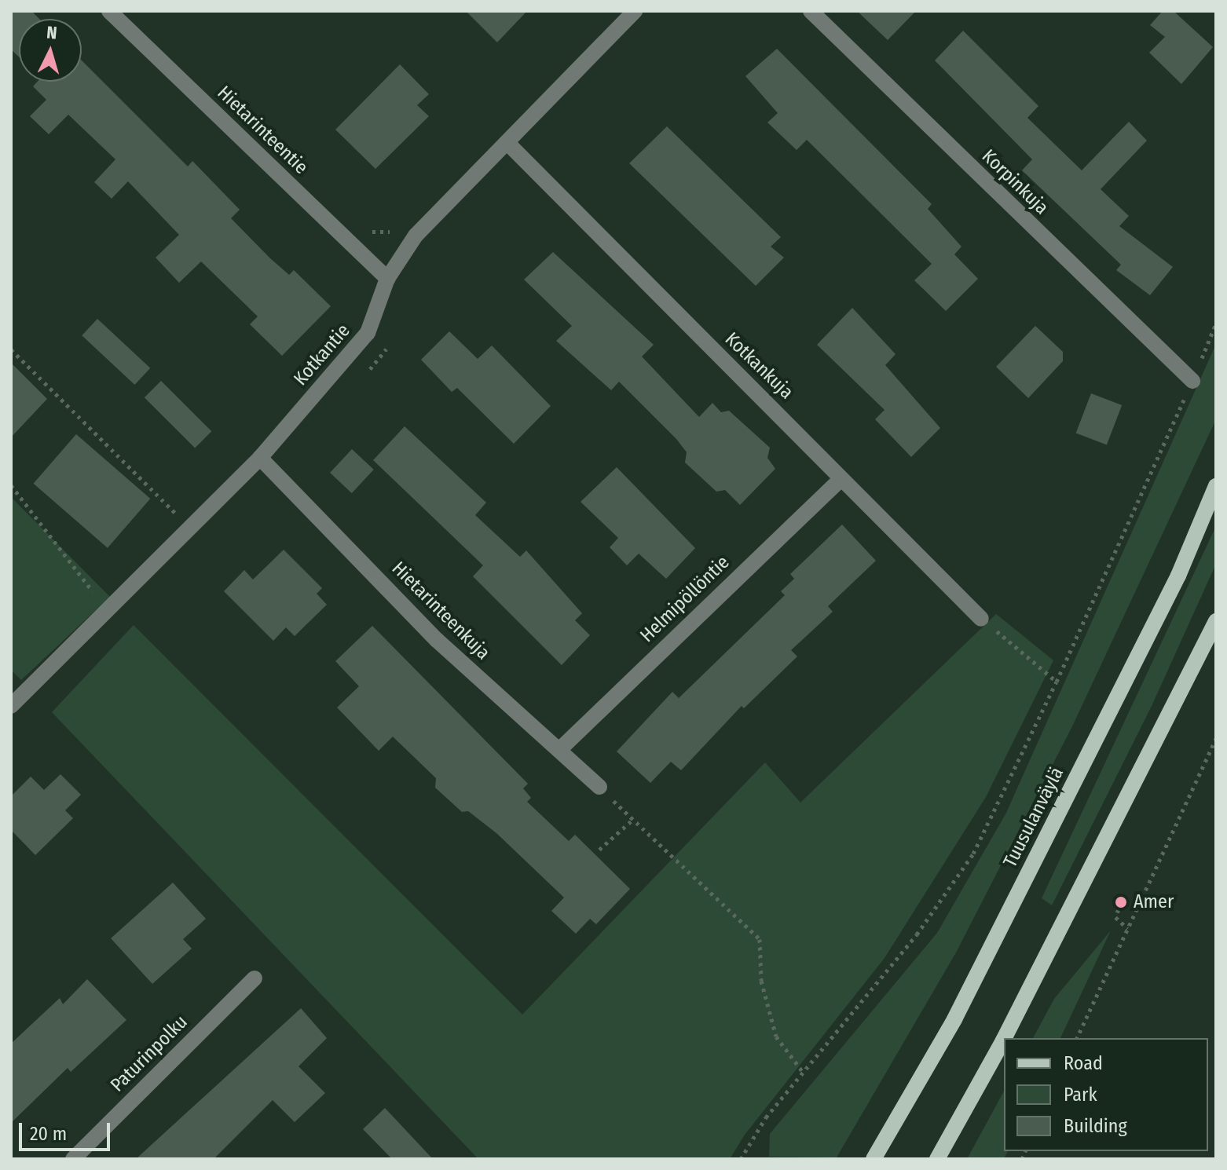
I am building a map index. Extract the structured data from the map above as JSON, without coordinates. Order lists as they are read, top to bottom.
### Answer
{
  "streets": {
    "main road": ["Tuusulanväylä"],
    "street": [
      "Hietarinteentie",
      "Korpinkuja",
      "Kotkantie",
      "Kotkankuja",
      "Helmipöllöntie",
      "Hietarinteenkuja",
      "Paturinpolku"
    ]
  },
  "crossings": [
    ["Hietarinteentie", "Kotkantie"],
    ["Kotkantie", "Kotkankuja"],
    ["Kotkantie", "Hietarinteenkuja"],
    ["Kotkankuja", "Helmipöllöntie"],
    ["Helmipöllöntie", "Hietarinteenkuja"]
  ],
  "places": ["Amer"],
  "legend": ["Road", "Park", "Building"],
  "scale_bar": "20 m",
  "north": "top"
}
